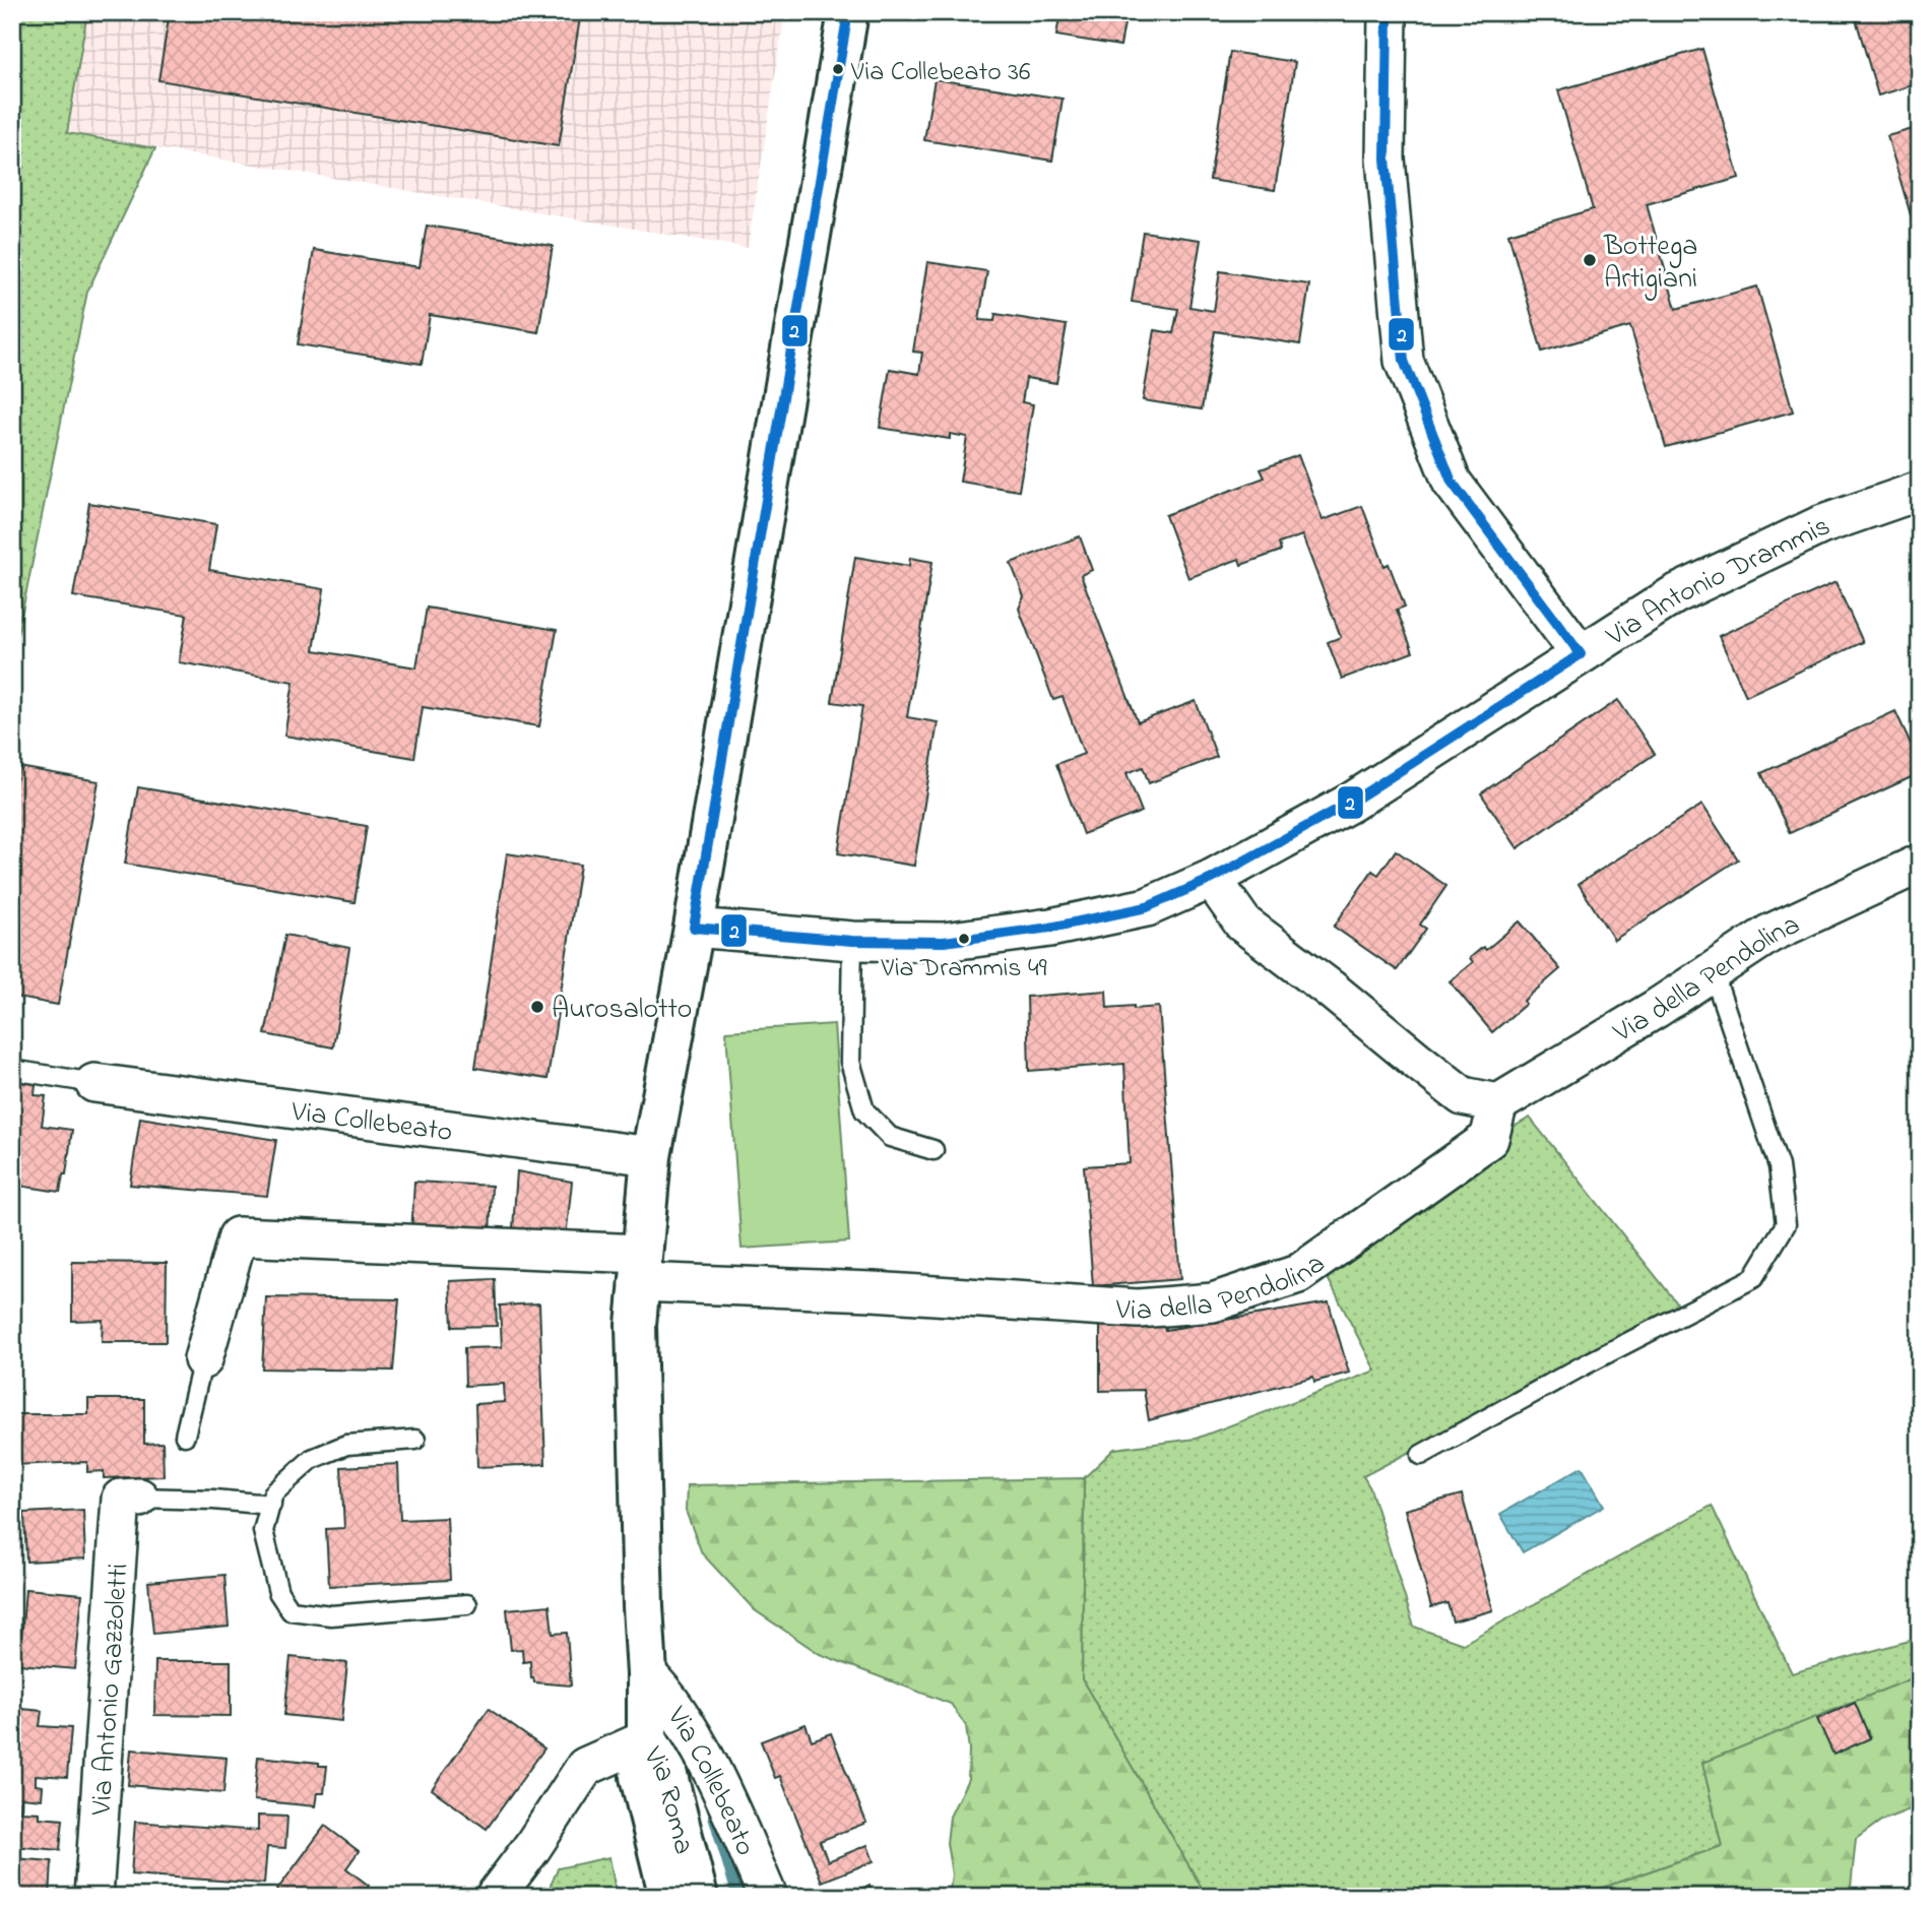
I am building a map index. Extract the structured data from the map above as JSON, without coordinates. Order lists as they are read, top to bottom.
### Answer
{
  "streets": {
    "street": [
      "Via Antonio Drammis",
      "Via della Pendolina",
      "Via Collebeato",
      "Via Antonio Gazzoletti",
      "Via Roma"
    ]
  },
  "crossings": [
    ["Via Antonio Drammis", "Via Collebeato"],
    ["Via della Pendolina", "Via Collebeato"],
    ["Via Collebeato", "Via Roma"]
  ],
  "places": [
    "Via Collebeato 36",
    "Bottega Artigiani",
    "Via Drammis 49",
    "Aurosalotto"
  ],
  "lines": ["transit line 2"]
}
